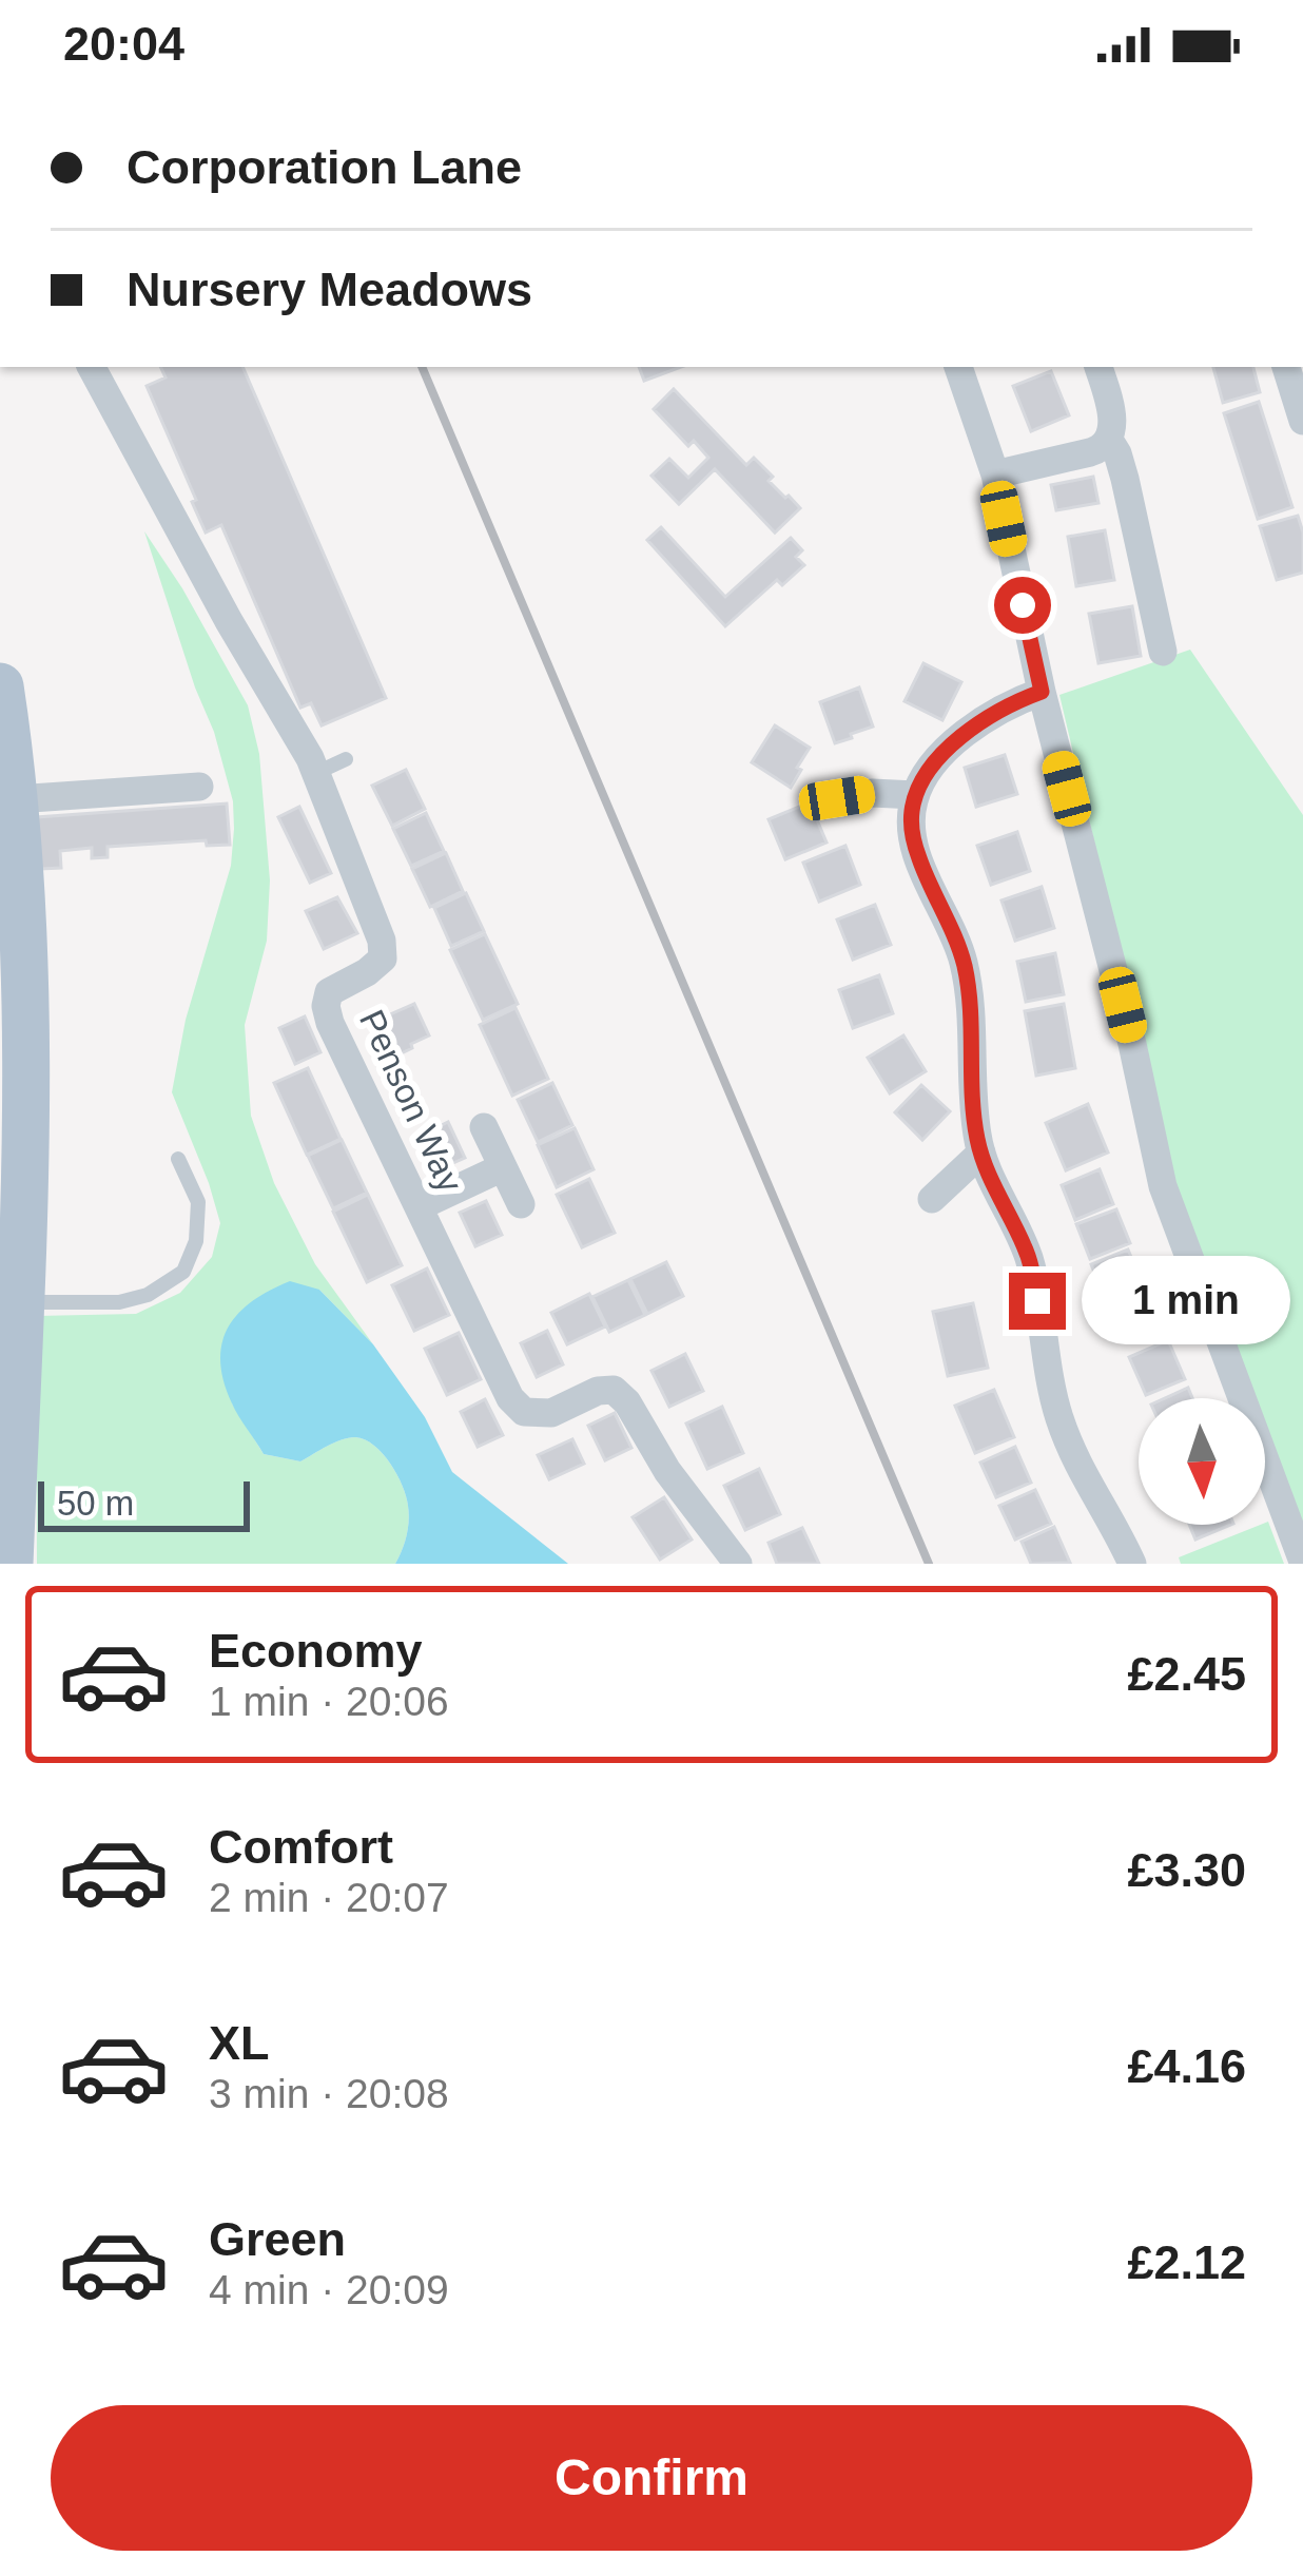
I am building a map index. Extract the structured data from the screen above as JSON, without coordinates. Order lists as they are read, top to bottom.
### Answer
{
  "streets": {
    "street": ["Penson Way"]
  },
  "scale_bar": "50 m",
  "north": "bottom",
  "page": {
    "status": "20:04",
    "banner": ["Corporation Lane", "Nursery Meadows"],
    "bubble": "1 min",
    "scale": "50 m",
    "list": [
      {
        "name": "Economy",
        "note": "1 min · 20:06",
        "value": "£2.45"
      },
      {
        "name": "Comfort",
        "note": "2 min · 20:07",
        "value": "£3.30"
      },
      {
        "name": "XL",
        "note": "3 min · 20:08",
        "value": "£4.16"
      },
      {
        "name": "Green",
        "note": "4 min · 20:09",
        "value": "£2.12"
      }
    ],
    "buttons": "Confirm"
  }
}
